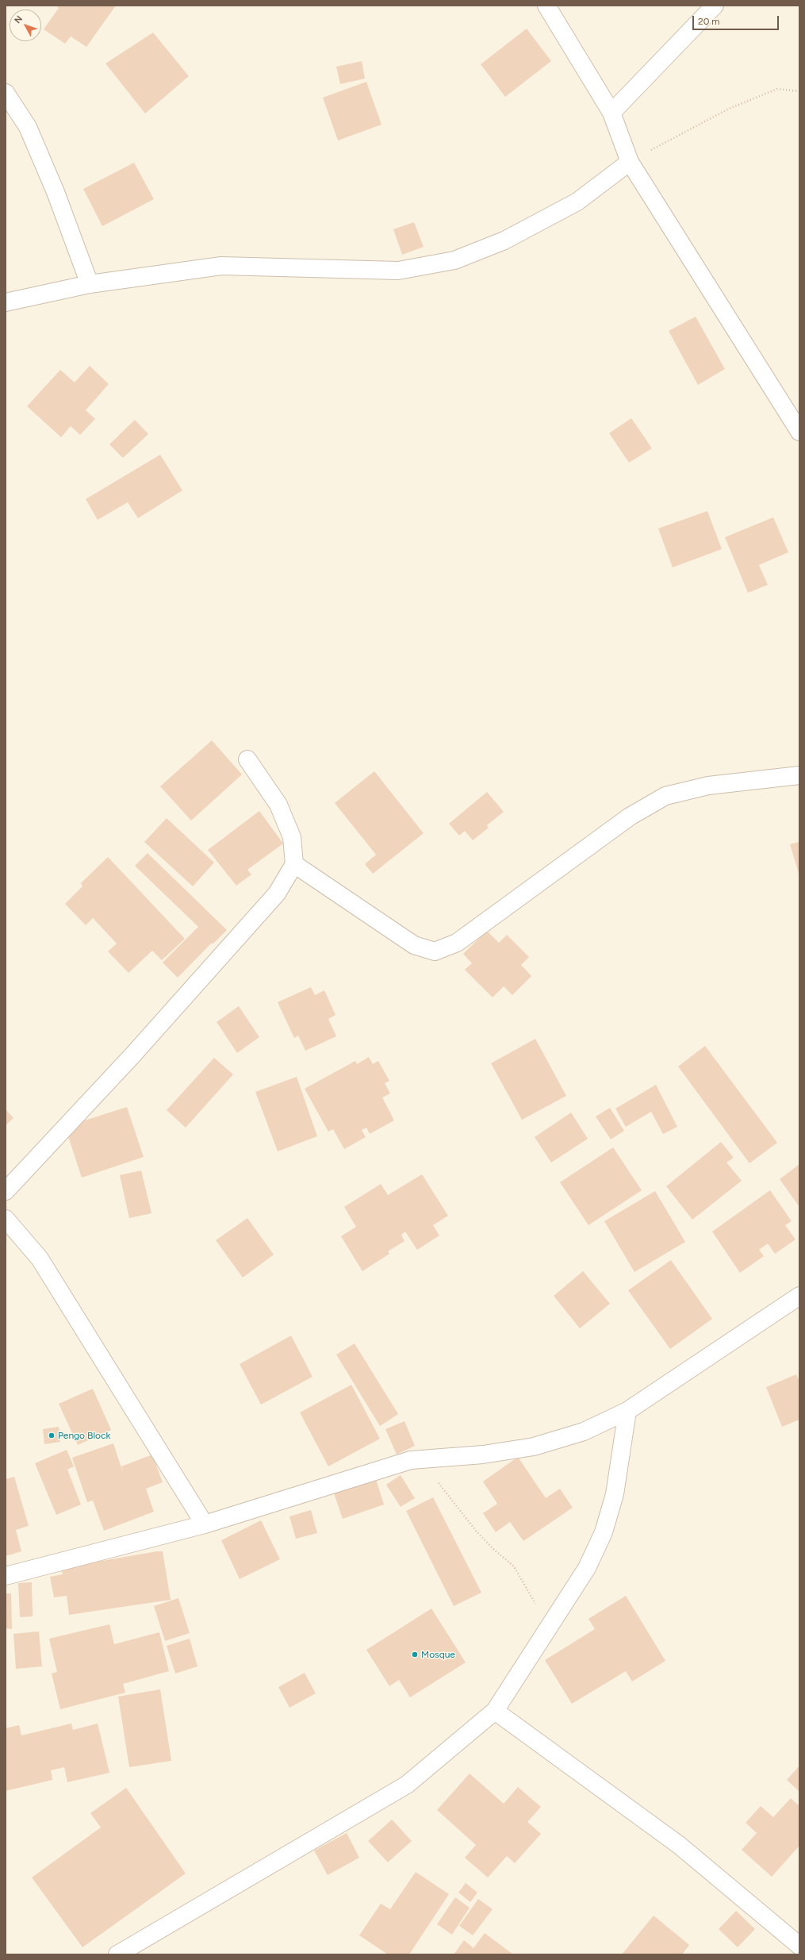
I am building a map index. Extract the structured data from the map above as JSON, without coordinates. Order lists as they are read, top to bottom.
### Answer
{
  "places": ["Pengo Block", "Mosque"],
  "scale_bar": "20 m",
  "north": "top left"
}
